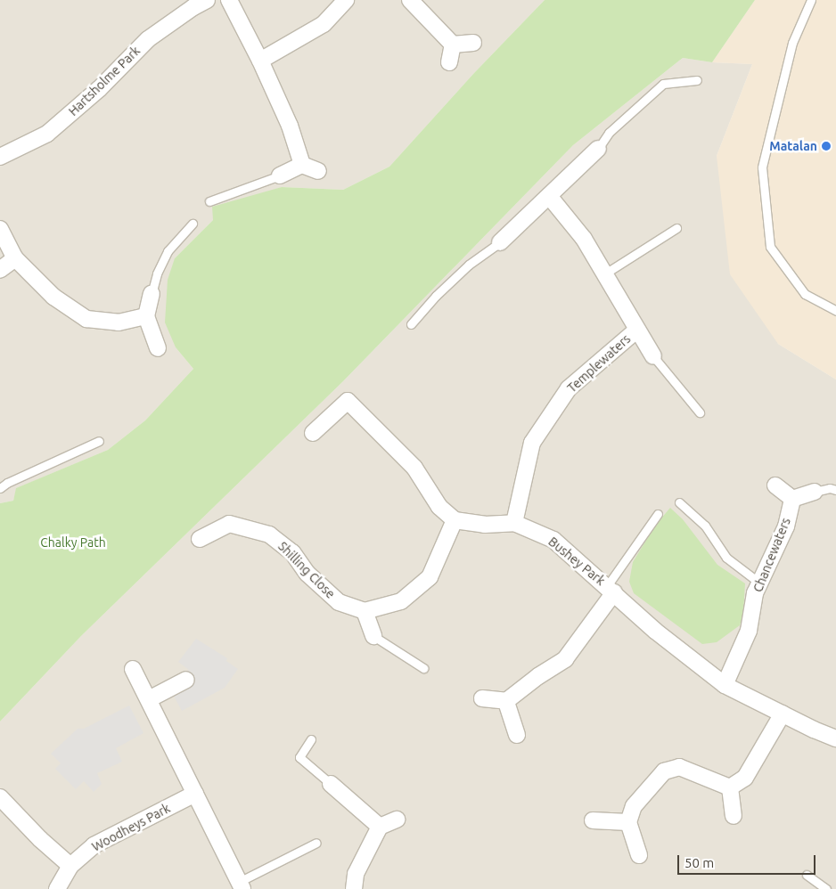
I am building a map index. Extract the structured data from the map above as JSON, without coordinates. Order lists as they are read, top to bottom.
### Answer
{
  "streets": {
    "street": [
      "Hartsholme Park",
      "Templewaters",
      "Chancewaters",
      "Bushey Park",
      "Shilling Close",
      "Woodheys Park"
    ]
  },
  "crossings": [
    ["Templewaters", "Bushey Park"],
    ["Chancewaters", "Bushey Park"]
  ],
  "parks": ["Chalky Path"],
  "places": ["Matalan"],
  "scale_bar": "50 m"
}
